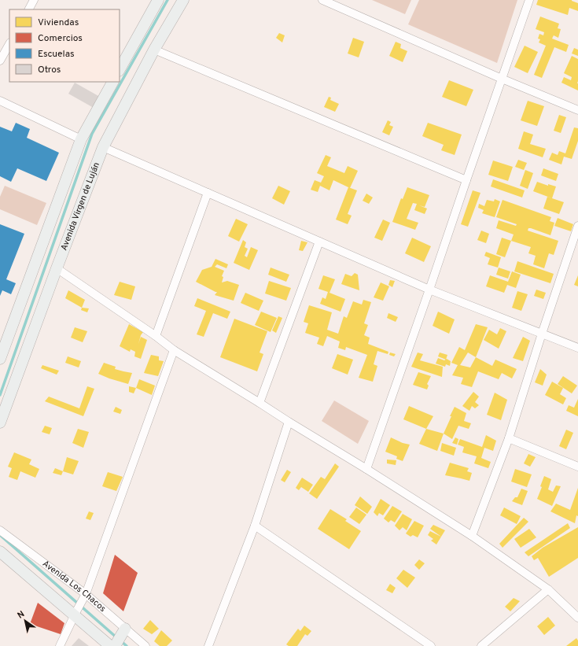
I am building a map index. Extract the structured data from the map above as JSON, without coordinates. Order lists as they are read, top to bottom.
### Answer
{
  "streets": {
    "main road": ["Avenida Virgen de Luján"],
    "street": ["Avenida Los Chacos"]
  },
  "legend": [
    "Viviendas",
    "Comercios",
    "Escuelas",
    "Otros"
  ],
  "north": "top left"
}
